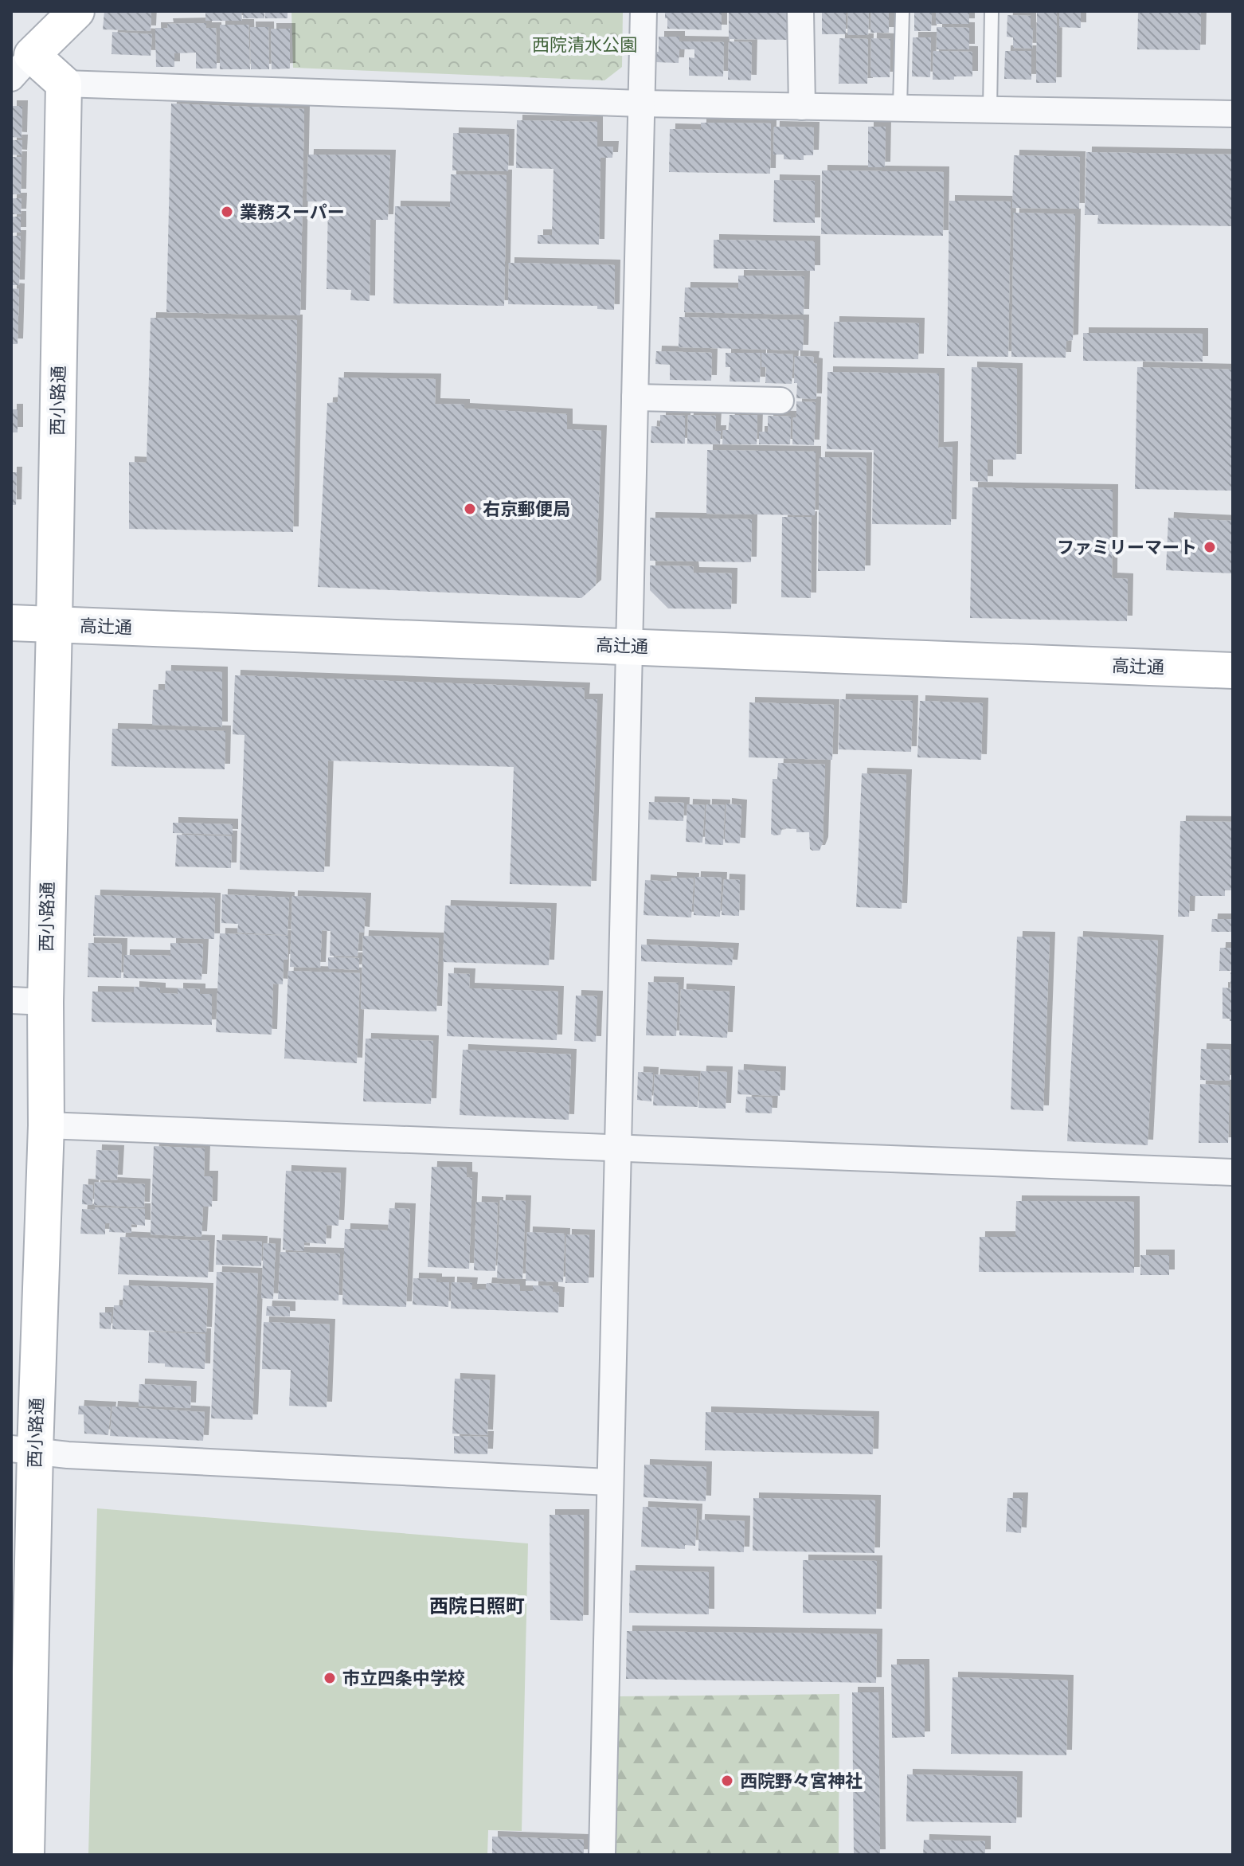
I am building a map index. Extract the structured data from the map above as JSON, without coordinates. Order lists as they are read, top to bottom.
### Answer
{
  "streets": {
    "street": ["西小路通", "高辻通"]
  },
  "crossings": [
    ["西小路通", "高辻通"]
  ],
  "districts": ["西院日照町"],
  "parks": ["西院清水公園"],
  "places": [
    "業務スーパー",
    "右京郵便局",
    "ファミリーマート",
    "市立四条中学校",
    "西院野々宮神社"
  ]
}
